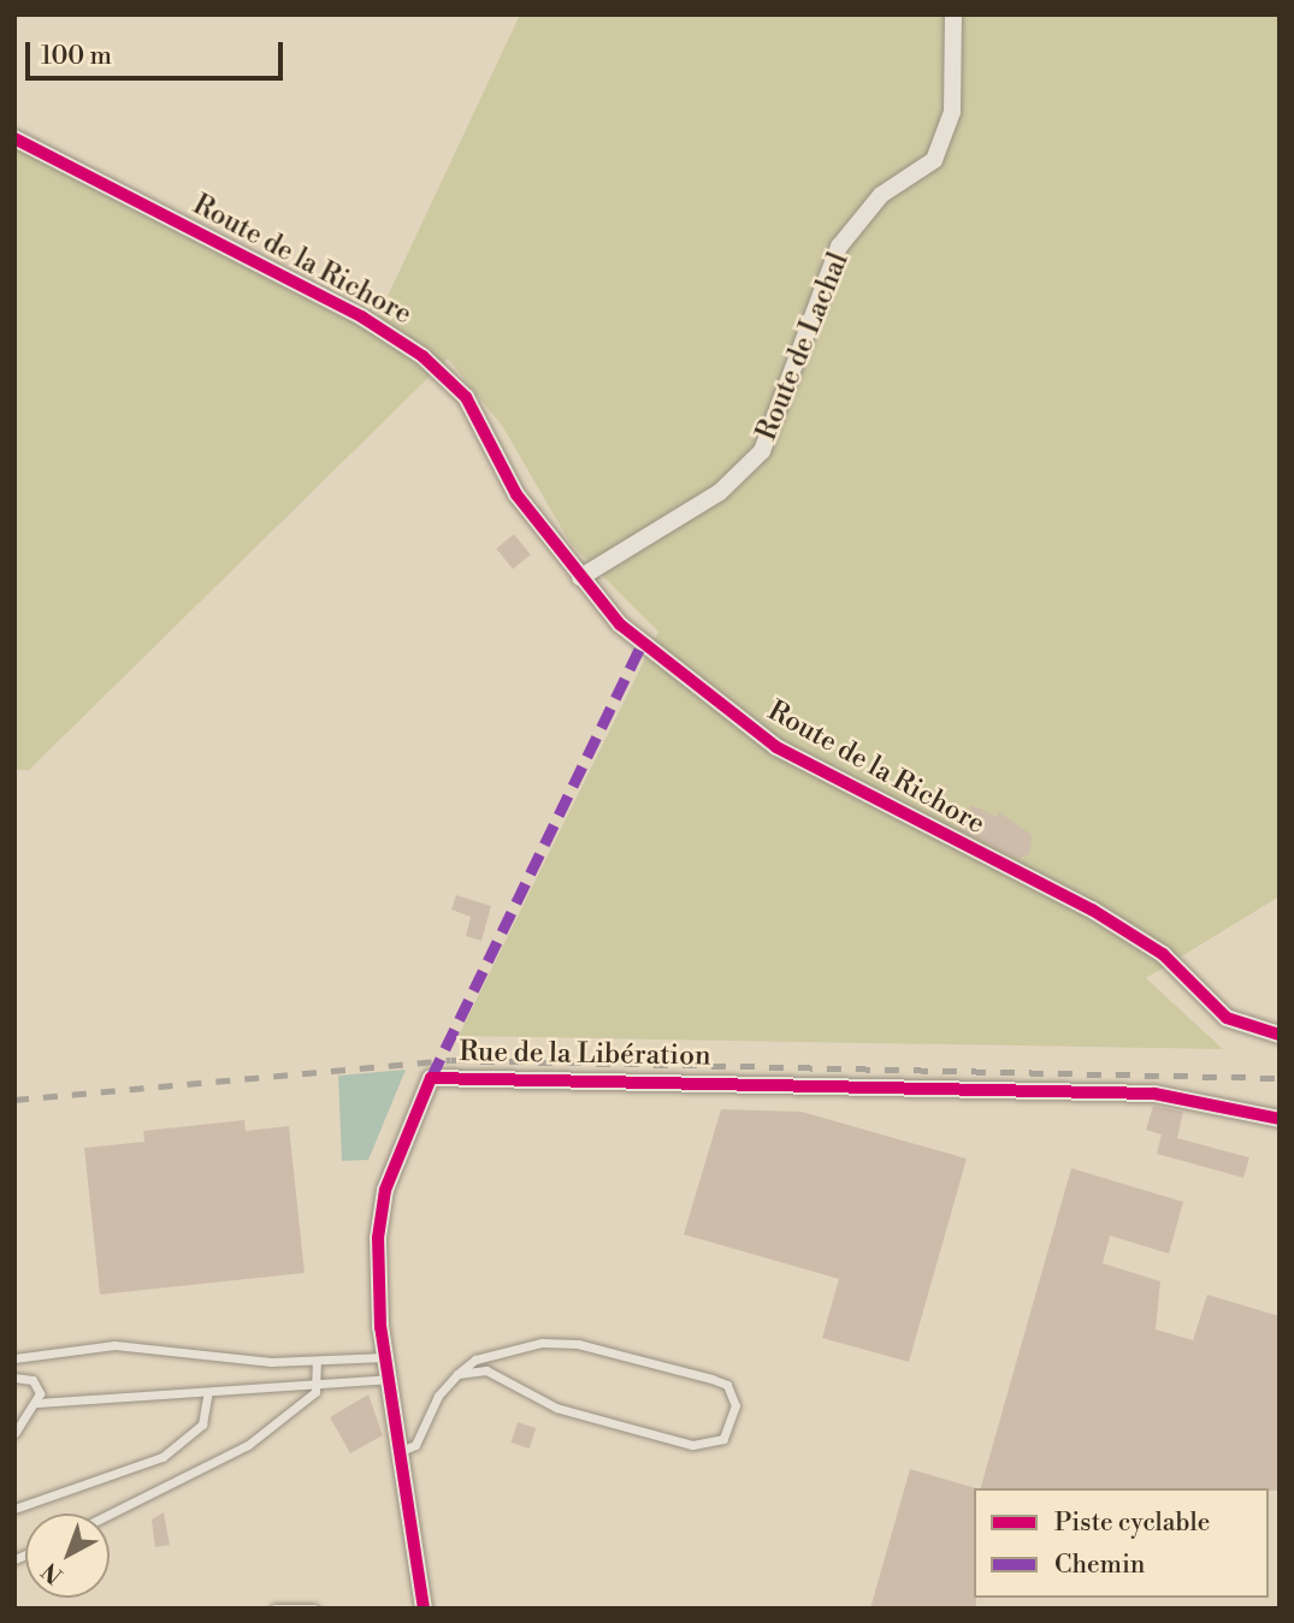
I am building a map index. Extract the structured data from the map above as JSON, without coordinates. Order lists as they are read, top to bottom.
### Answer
{
  "streets": {
    "street": ["Route de la Richore", "Route de Lachal", "Rue de la Libération"]
  },
  "crossings": [
    ["Route de la Richore", "Route de Lachal"]
  ],
  "legend": ["Piste cyclable", "Chemin"],
  "scale_bar": "100 m",
  "north": "bottom left"
}
